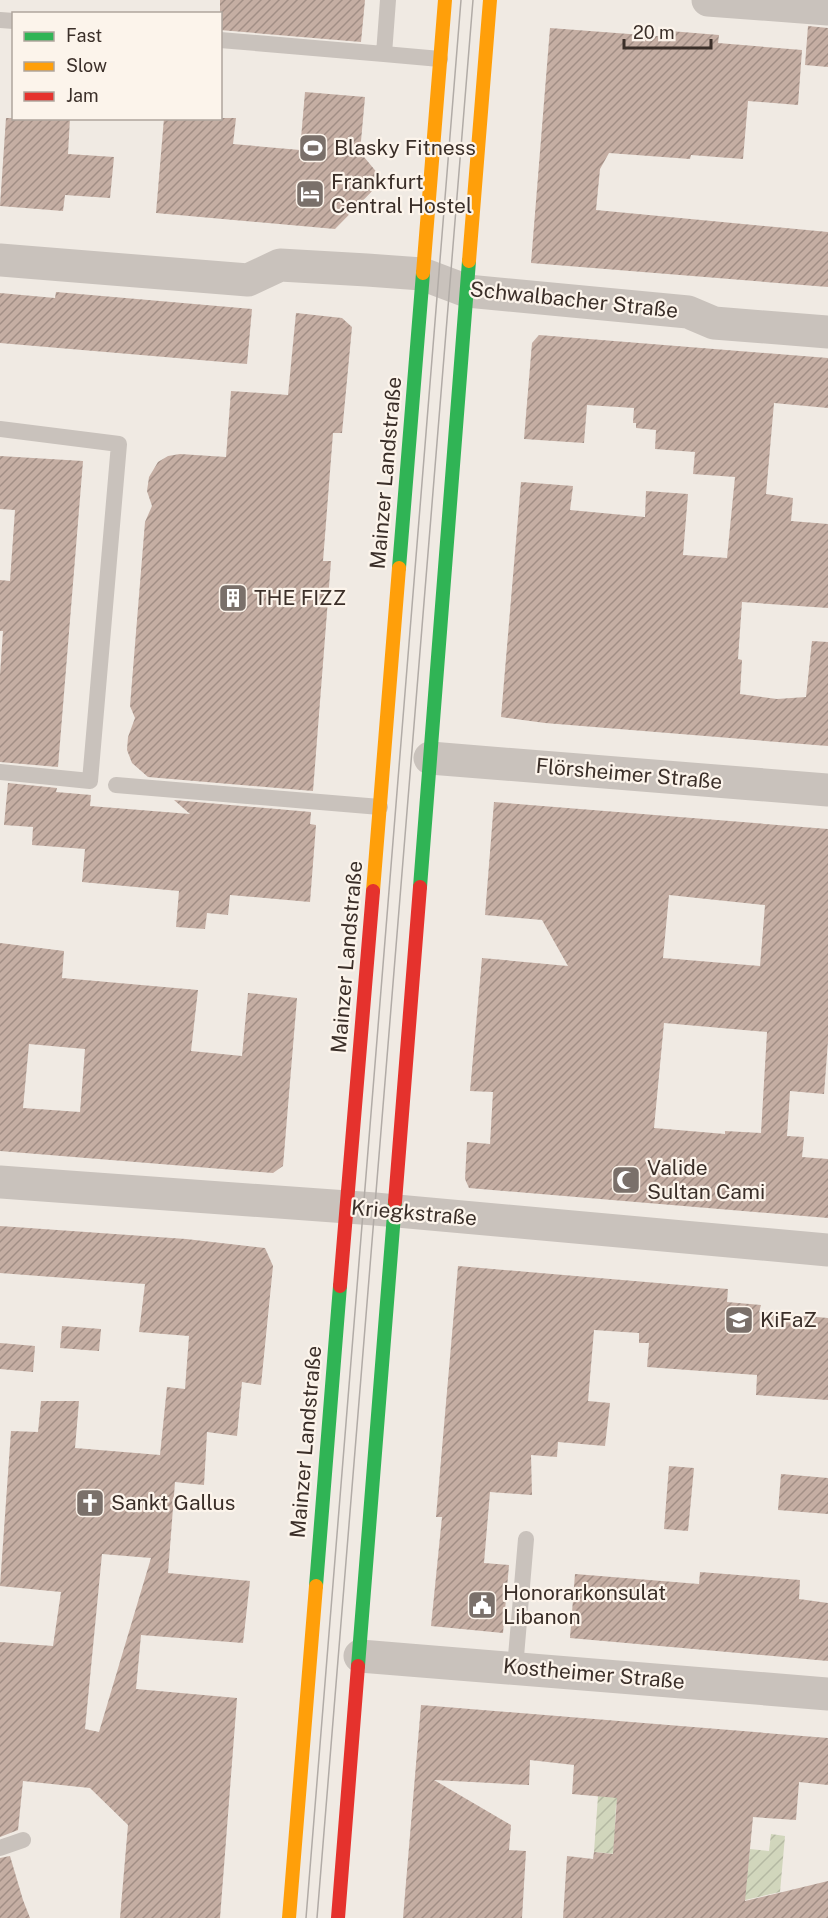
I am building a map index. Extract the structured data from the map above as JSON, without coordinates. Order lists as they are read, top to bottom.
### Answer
{
  "streets": {
    "main road": ["Mainzer Landstraße"],
    "street": [
      "Schwalbacher Straße",
      "Flörsheimer Straße",
      "Kriegkstraße",
      "Kostheimer Straße"
    ]
  },
  "crossings": [
    ["Schwalbacher Straße", "Mainzer Landstraße"],
    ["Mainzer Landstraße", "Kriegkstraße"]
  ],
  "places": {
    "sports": ["Blasky Fitness"],
    "hotel": ["Frankfurt Central Hostel"],
    "building": ["THE FIZZ"],
    "mosque": ["Valide Sultan Cami"],
    "school or university": ["KiFaZ"],
    "church": ["Sankt Gallus"],
    "public building": ["Honorarkonsulat Libanon"]
  },
  "legend": ["Fast", "Slow", "Jam"],
  "scale_bar": "20 m"
}
